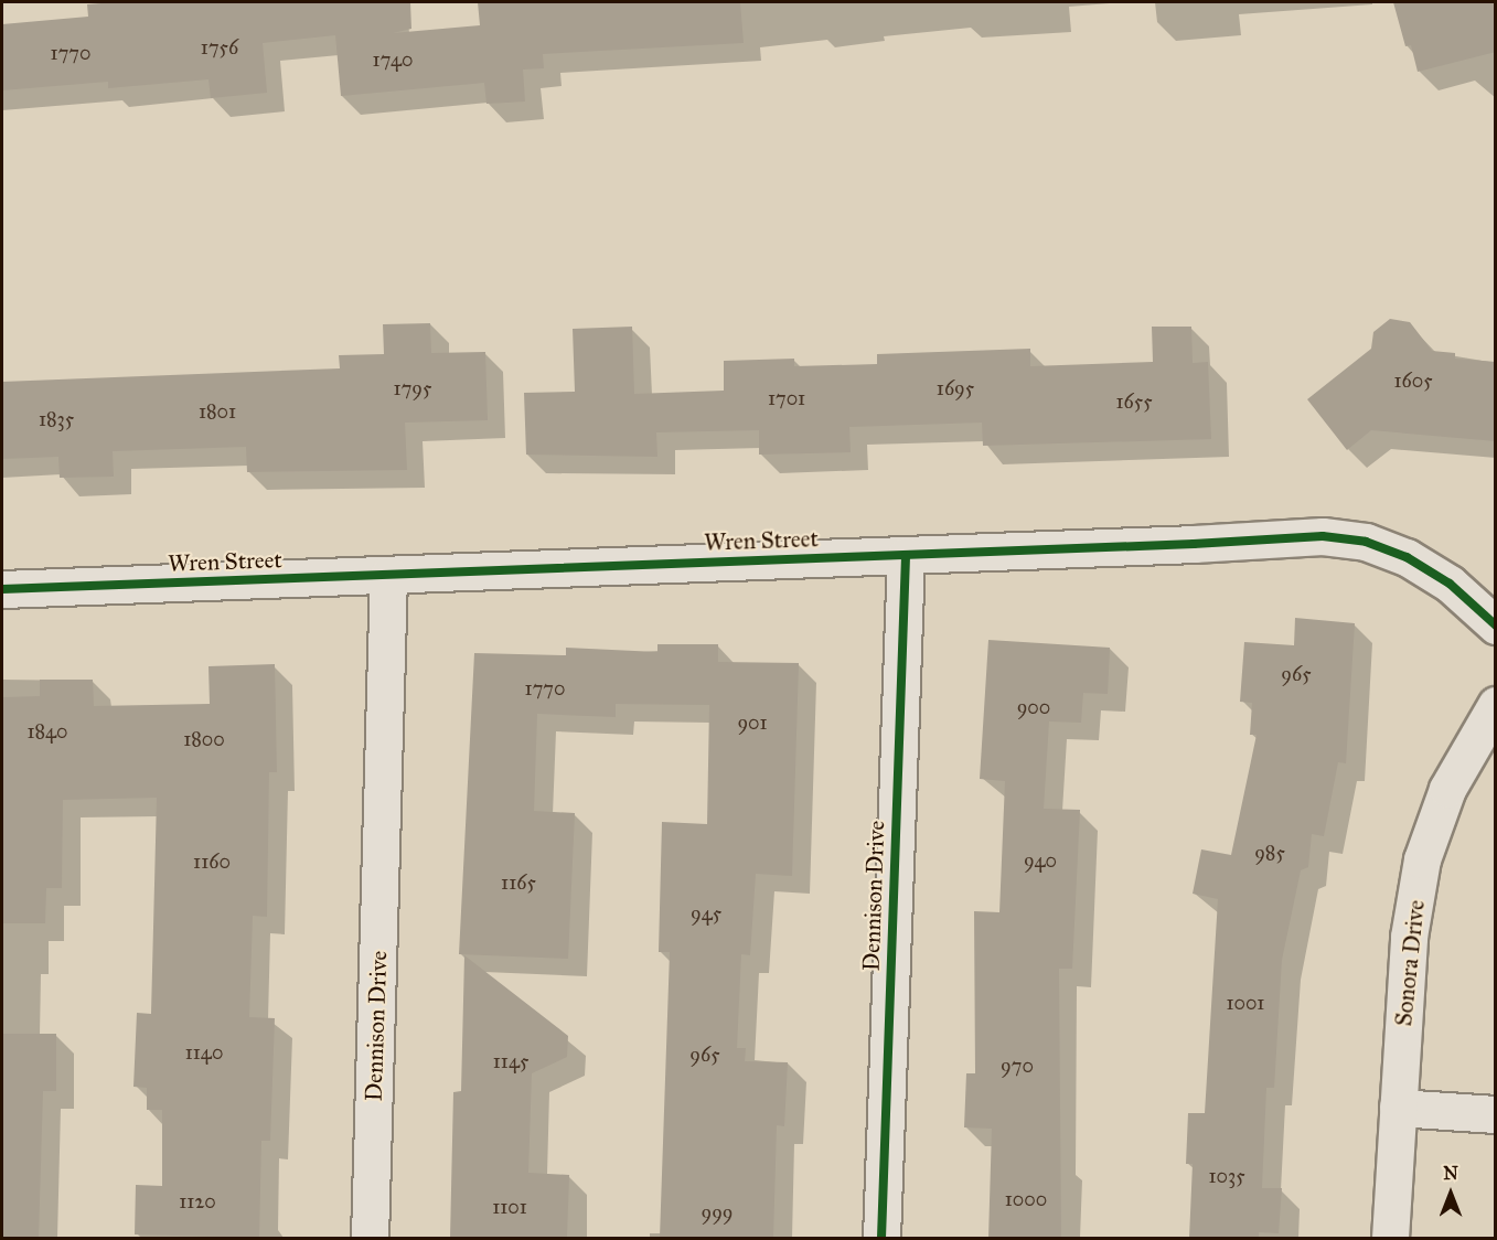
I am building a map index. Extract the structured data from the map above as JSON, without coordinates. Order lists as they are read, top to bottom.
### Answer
{
  "streets": {
    "street": ["Wren Street", "Dennison Drive", "Sonora Drive"]
  },
  "crossings": [
    ["Wren Street", "Dennison Drive"]
  ],
  "house_numbers": [
    "1756",
    "1770",
    "1740",
    "1605",
    "1795",
    "1695",
    "1701",
    "1655",
    "1801",
    "1835",
    "965",
    "1770",
    "900",
    "901",
    "1840",
    "1800",
    "985",
    "940",
    "1160",
    "1165",
    "945",
    "1001",
    "1140",
    "965",
    "1145",
    "970",
    "1035",
    "1000",
    "1120",
    "1101",
    "999"
  ],
  "north": "top"
}
